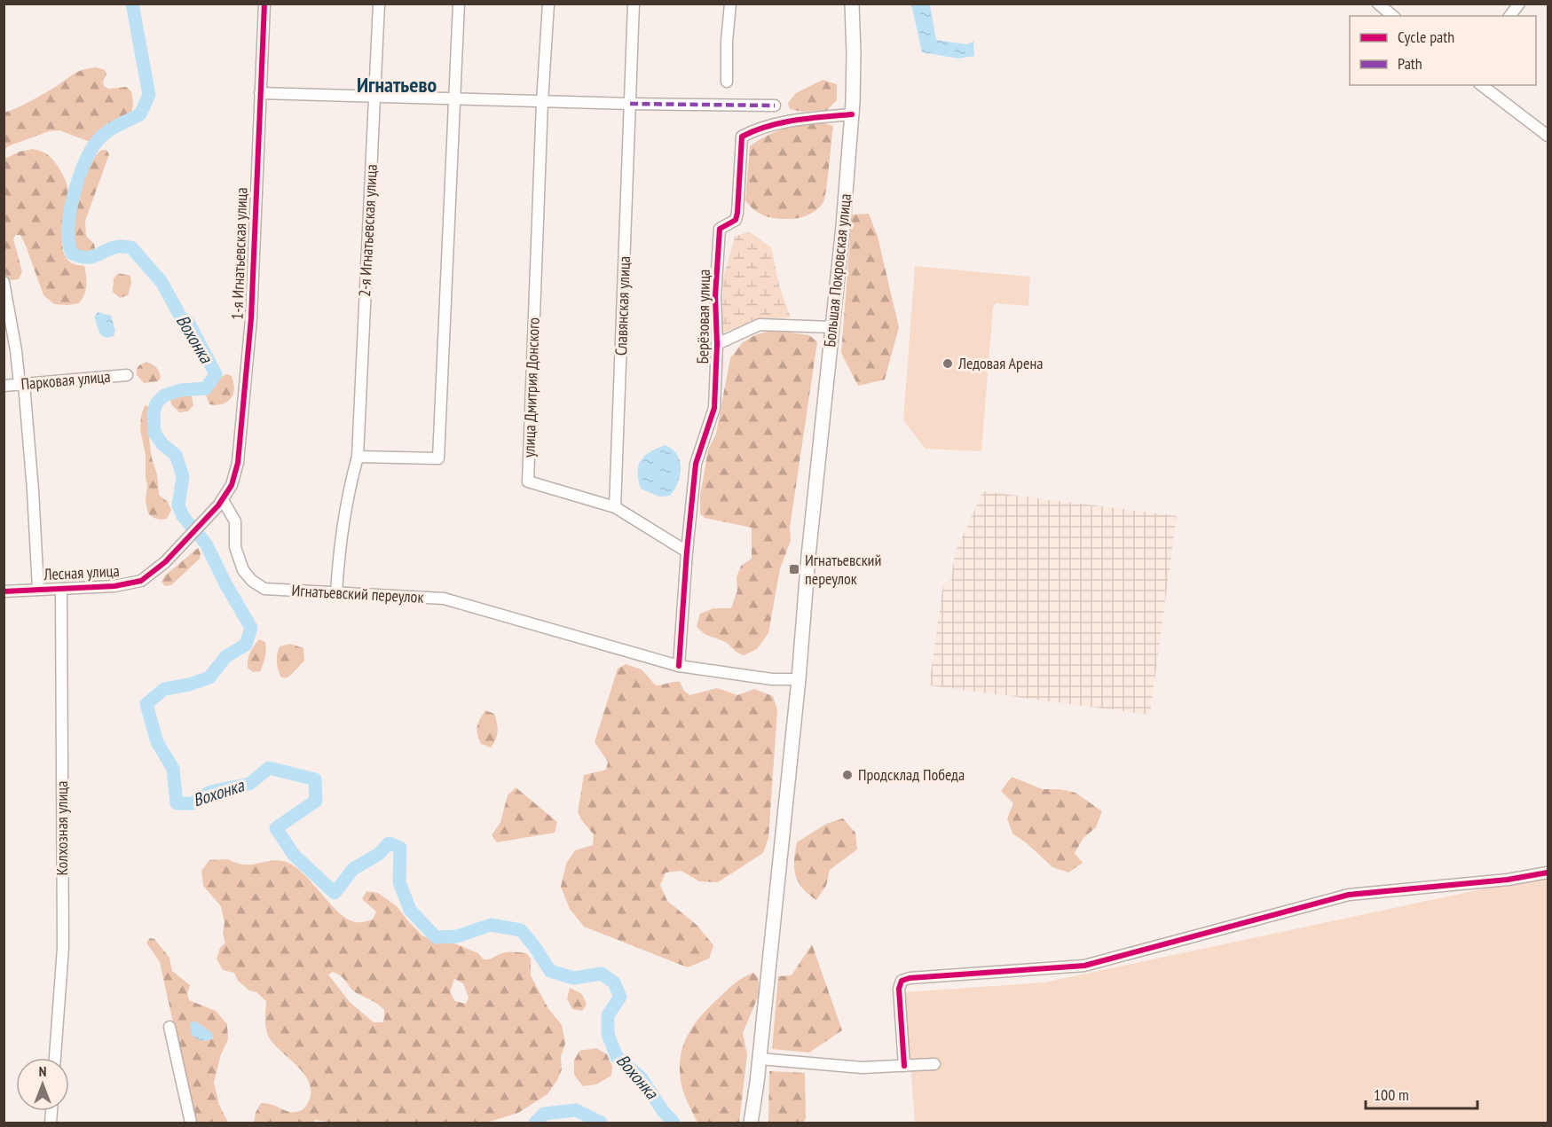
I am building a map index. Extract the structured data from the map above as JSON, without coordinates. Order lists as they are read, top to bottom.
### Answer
{
  "streets": {
    "main road": ["Большая Покровская улица"],
    "street": [
      "2-я Игнатьевская улица",
      "1-я Игнатьевская улица",
      "Славянская улица",
      "Берёзовая улица",
      "Парковая улица",
      "улица Дмитрия Донского",
      "Лесная улица",
      "Игнатьевский переулок",
      "Колхозная улица"
    ]
  },
  "crossings": [
    ["2-я Игнатьевская улица", "Игнатьевский переулок"],
    ["1-я Игнатьевская улица", "Лесная улица"],
    ["1-я Игнатьевская улица", "Игнатьевский переулок"],
    ["Большая Покровская улица", "Берёзовая улица"],
    ["Большая Покровская улица", "Игнатьевский переулок"],
    ["Славянская улица", "улица Дмитрия Донского"],
    ["Берёзовая улица", "улица Дмитрия Донского"],
    ["Лесная улица", "Игнатьевский переулок"],
    ["Лесная улица", "Колхозная улица"]
  ],
  "districts": ["Игнатьево"],
  "water": ["Вохонка"],
  "places": {
    "other": ["Ледовая Арена", "Продсклад Победа"],
    "transit": ["Игнатьевский переулок"]
  },
  "legend": ["Cycle path", "Path"],
  "scale_bar": "100 m",
  "north": "top"
}
